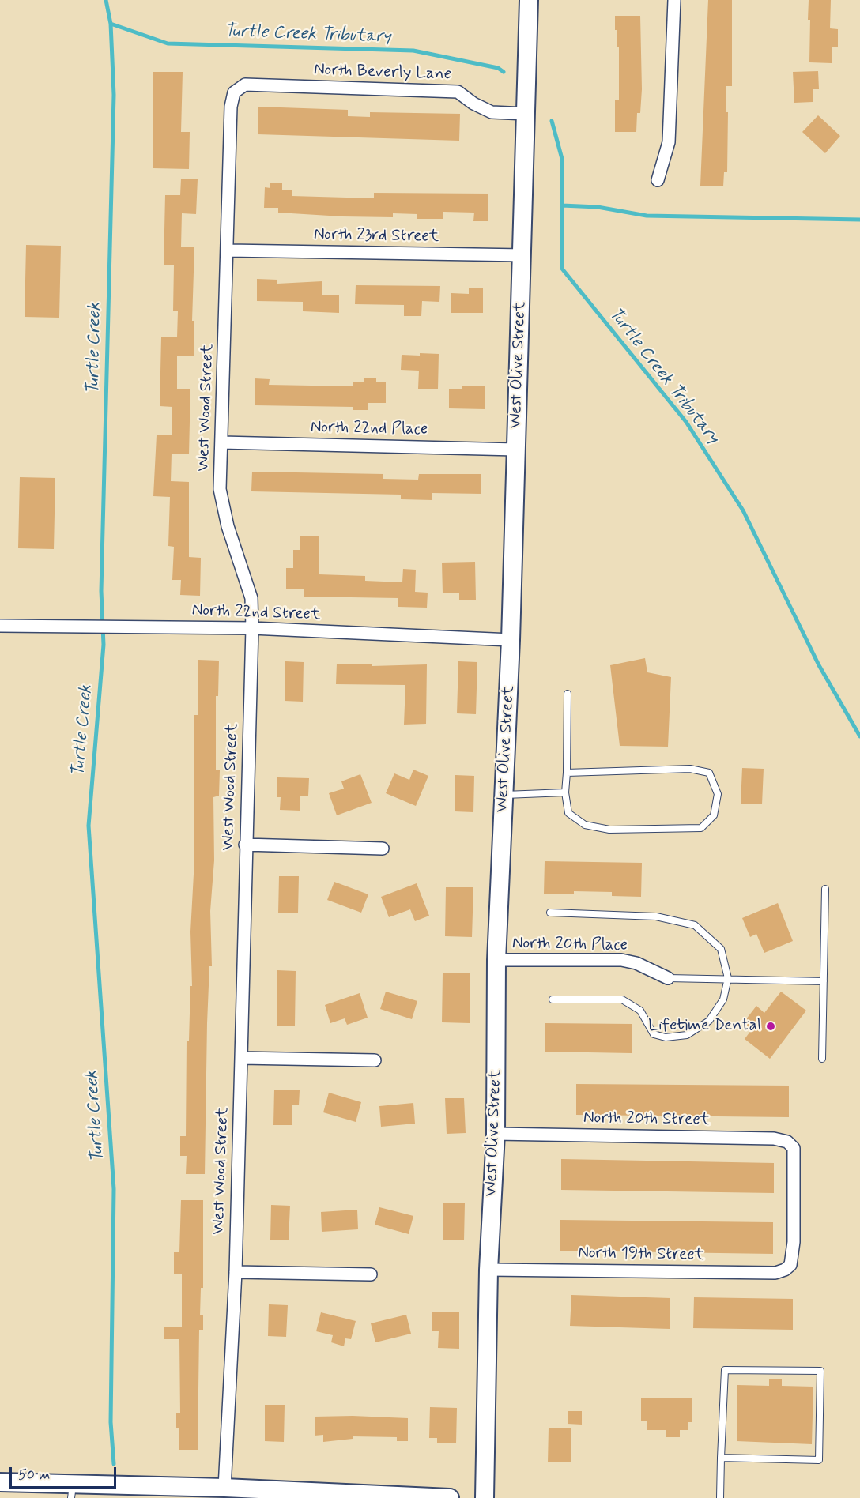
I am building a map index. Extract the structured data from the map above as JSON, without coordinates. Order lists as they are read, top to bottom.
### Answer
{
  "streets": {
    "main road": ["West Olive Street"],
    "street": [
      "North Beverly Lane",
      "North 23rd Street",
      "West Wood Street",
      "North 22nd Place",
      "North 22nd Street",
      "North 20th Place",
      "North 20th Street",
      "North 19th Street"
    ]
  },
  "crossings": [
    ["North Beverly Lane", "West Olive Street"],
    ["North Beverly Lane", "West Wood Street"],
    ["North 23rd Street", "West Olive Street"],
    ["North 23rd Street", "West Wood Street"],
    ["West Olive Street", "North 22nd Place"],
    ["West Olive Street", "North 22nd Street"],
    ["West Olive Street", "North 20th Place"],
    ["West Olive Street", "North 20th Street"],
    ["West Olive Street", "North 19th Street"],
    ["West Wood Street", "North 22nd Place"],
    ["West Wood Street", "North 22nd Street"],
    ["North 20th Street", "North 19th Street"]
  ],
  "water": ["Turtle Creek Tributary", "Turtle Creek"],
  "places": ["Lifetime Dental"],
  "scale_bar": "50 m"
}
